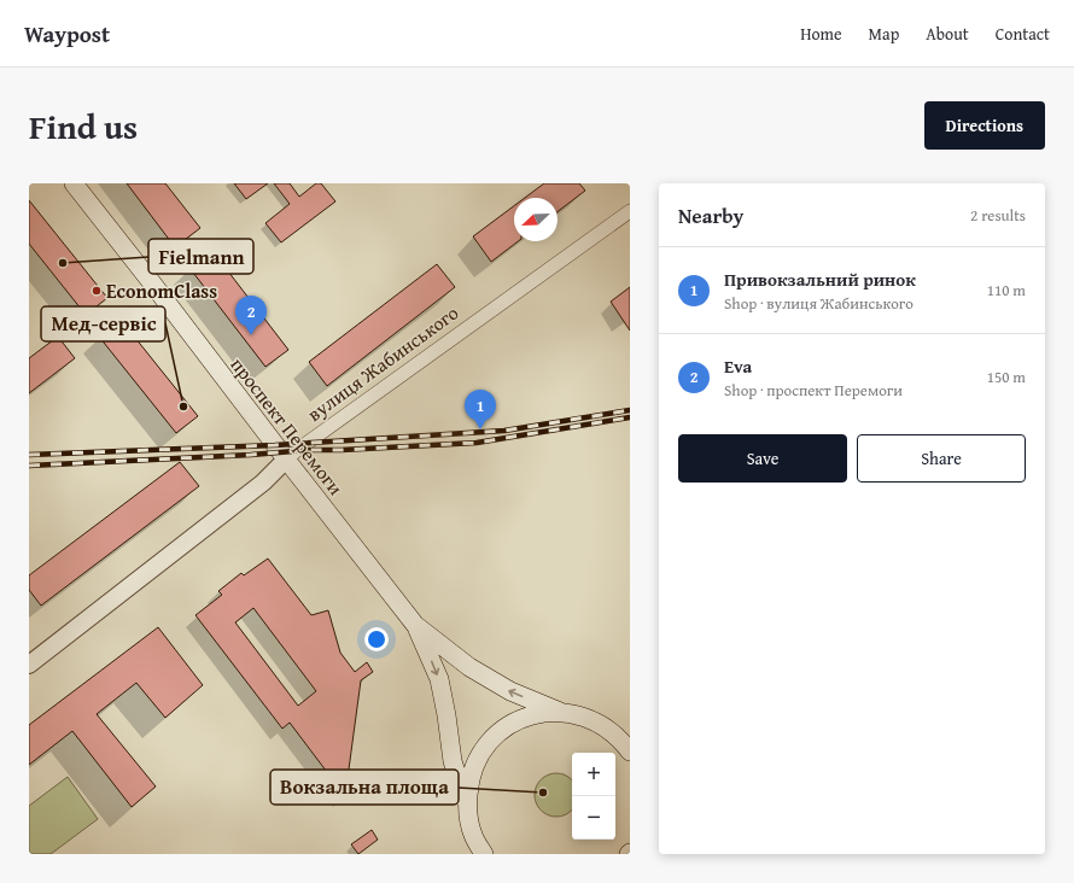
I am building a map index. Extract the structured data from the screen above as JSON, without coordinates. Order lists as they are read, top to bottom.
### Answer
{
  "streets": {
    "main road": ["проспект Перемоги"],
    "street": ["вулиця Жабинського"]
  },
  "crossings": [
    ["вулиця Жабинського", "проспект Перемоги"]
  ],
  "places": [
    "Fielmann",
    "EconomClass",
    "Мед-сервіс",
    "Вокзальна площа"
  ],
  "north": "bottom left",
  "page": {
    "header": "Waypost",
    "nav": [
      "Home",
      "Map",
      "About",
      "Contact"
    ],
    "title": "Find us",
    "buttons": [
      "Directions",
      ["Save", "Share"]
    ],
    "heading": ["Nearby", "2 results"],
    "list": [
      {
        "mark": "1",
        "name": "Привокзальний ринок",
        "note": "Shop · вулиця Жабинського",
        "value": "110 m"
      },
      {
        "mark": "2",
        "name": "Eva",
        "note": "Shop · проспект Перемоги",
        "value": "150 m"
      }
    ],
    "pins": ["2", "1"],
    "map_buttons": ["+", "−"]
  }
}
